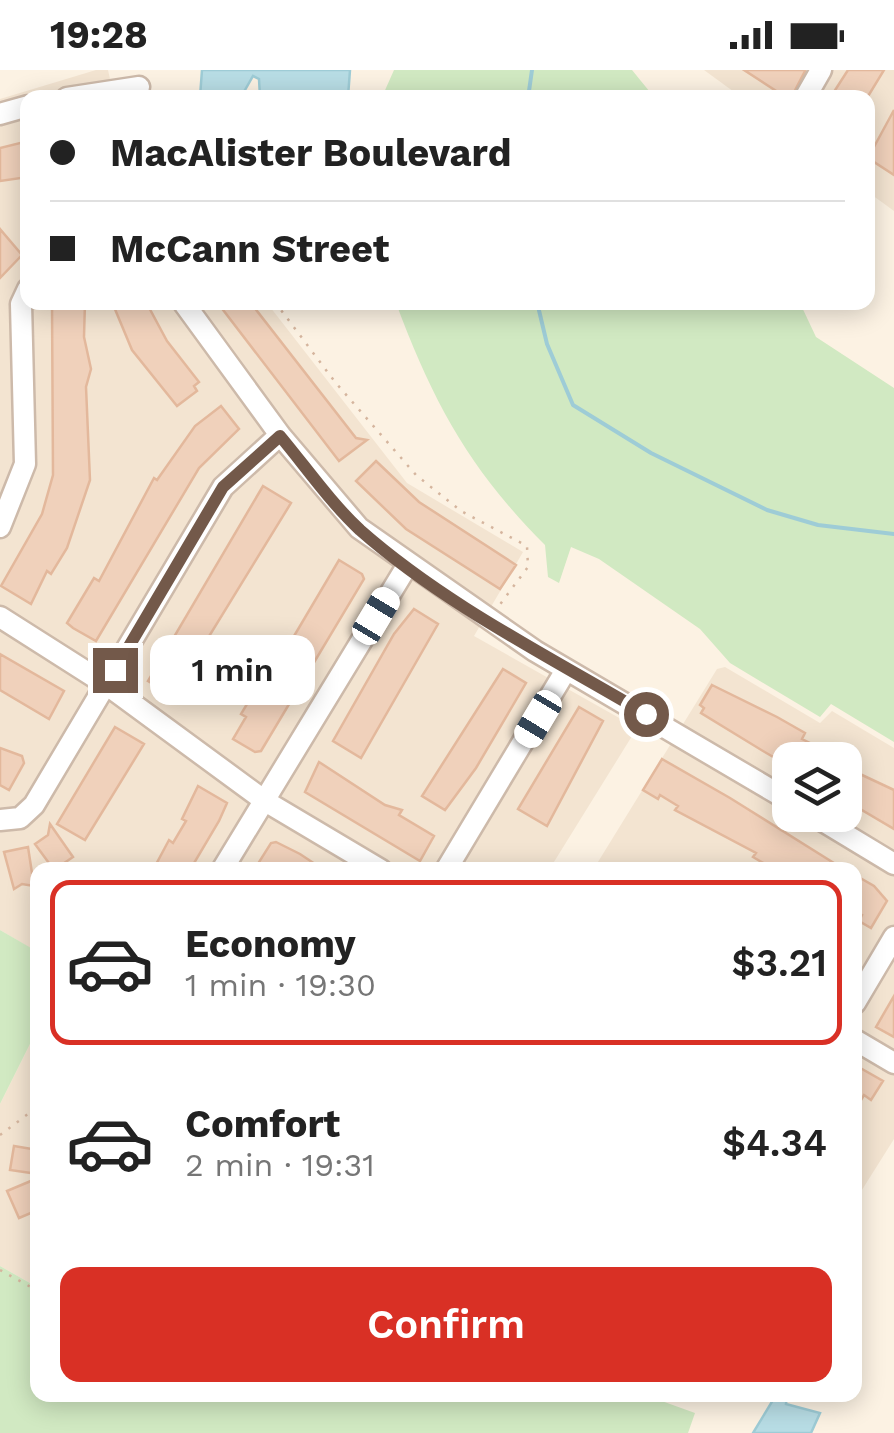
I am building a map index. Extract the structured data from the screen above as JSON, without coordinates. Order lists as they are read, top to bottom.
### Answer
{
  "page": {
    "status": "19:28",
    "banner": ["MacAlister Boulevard", "McCann Street"],
    "bubble": "1 min",
    "list": [
      {
        "name": "Economy",
        "note": "1 min · 19:30",
        "value": "$3.21"
      },
      {
        "name": "Comfort",
        "note": "2 min · 19:31",
        "value": "$4.34"
      }
    ],
    "buttons": "Confirm"
  }
}
